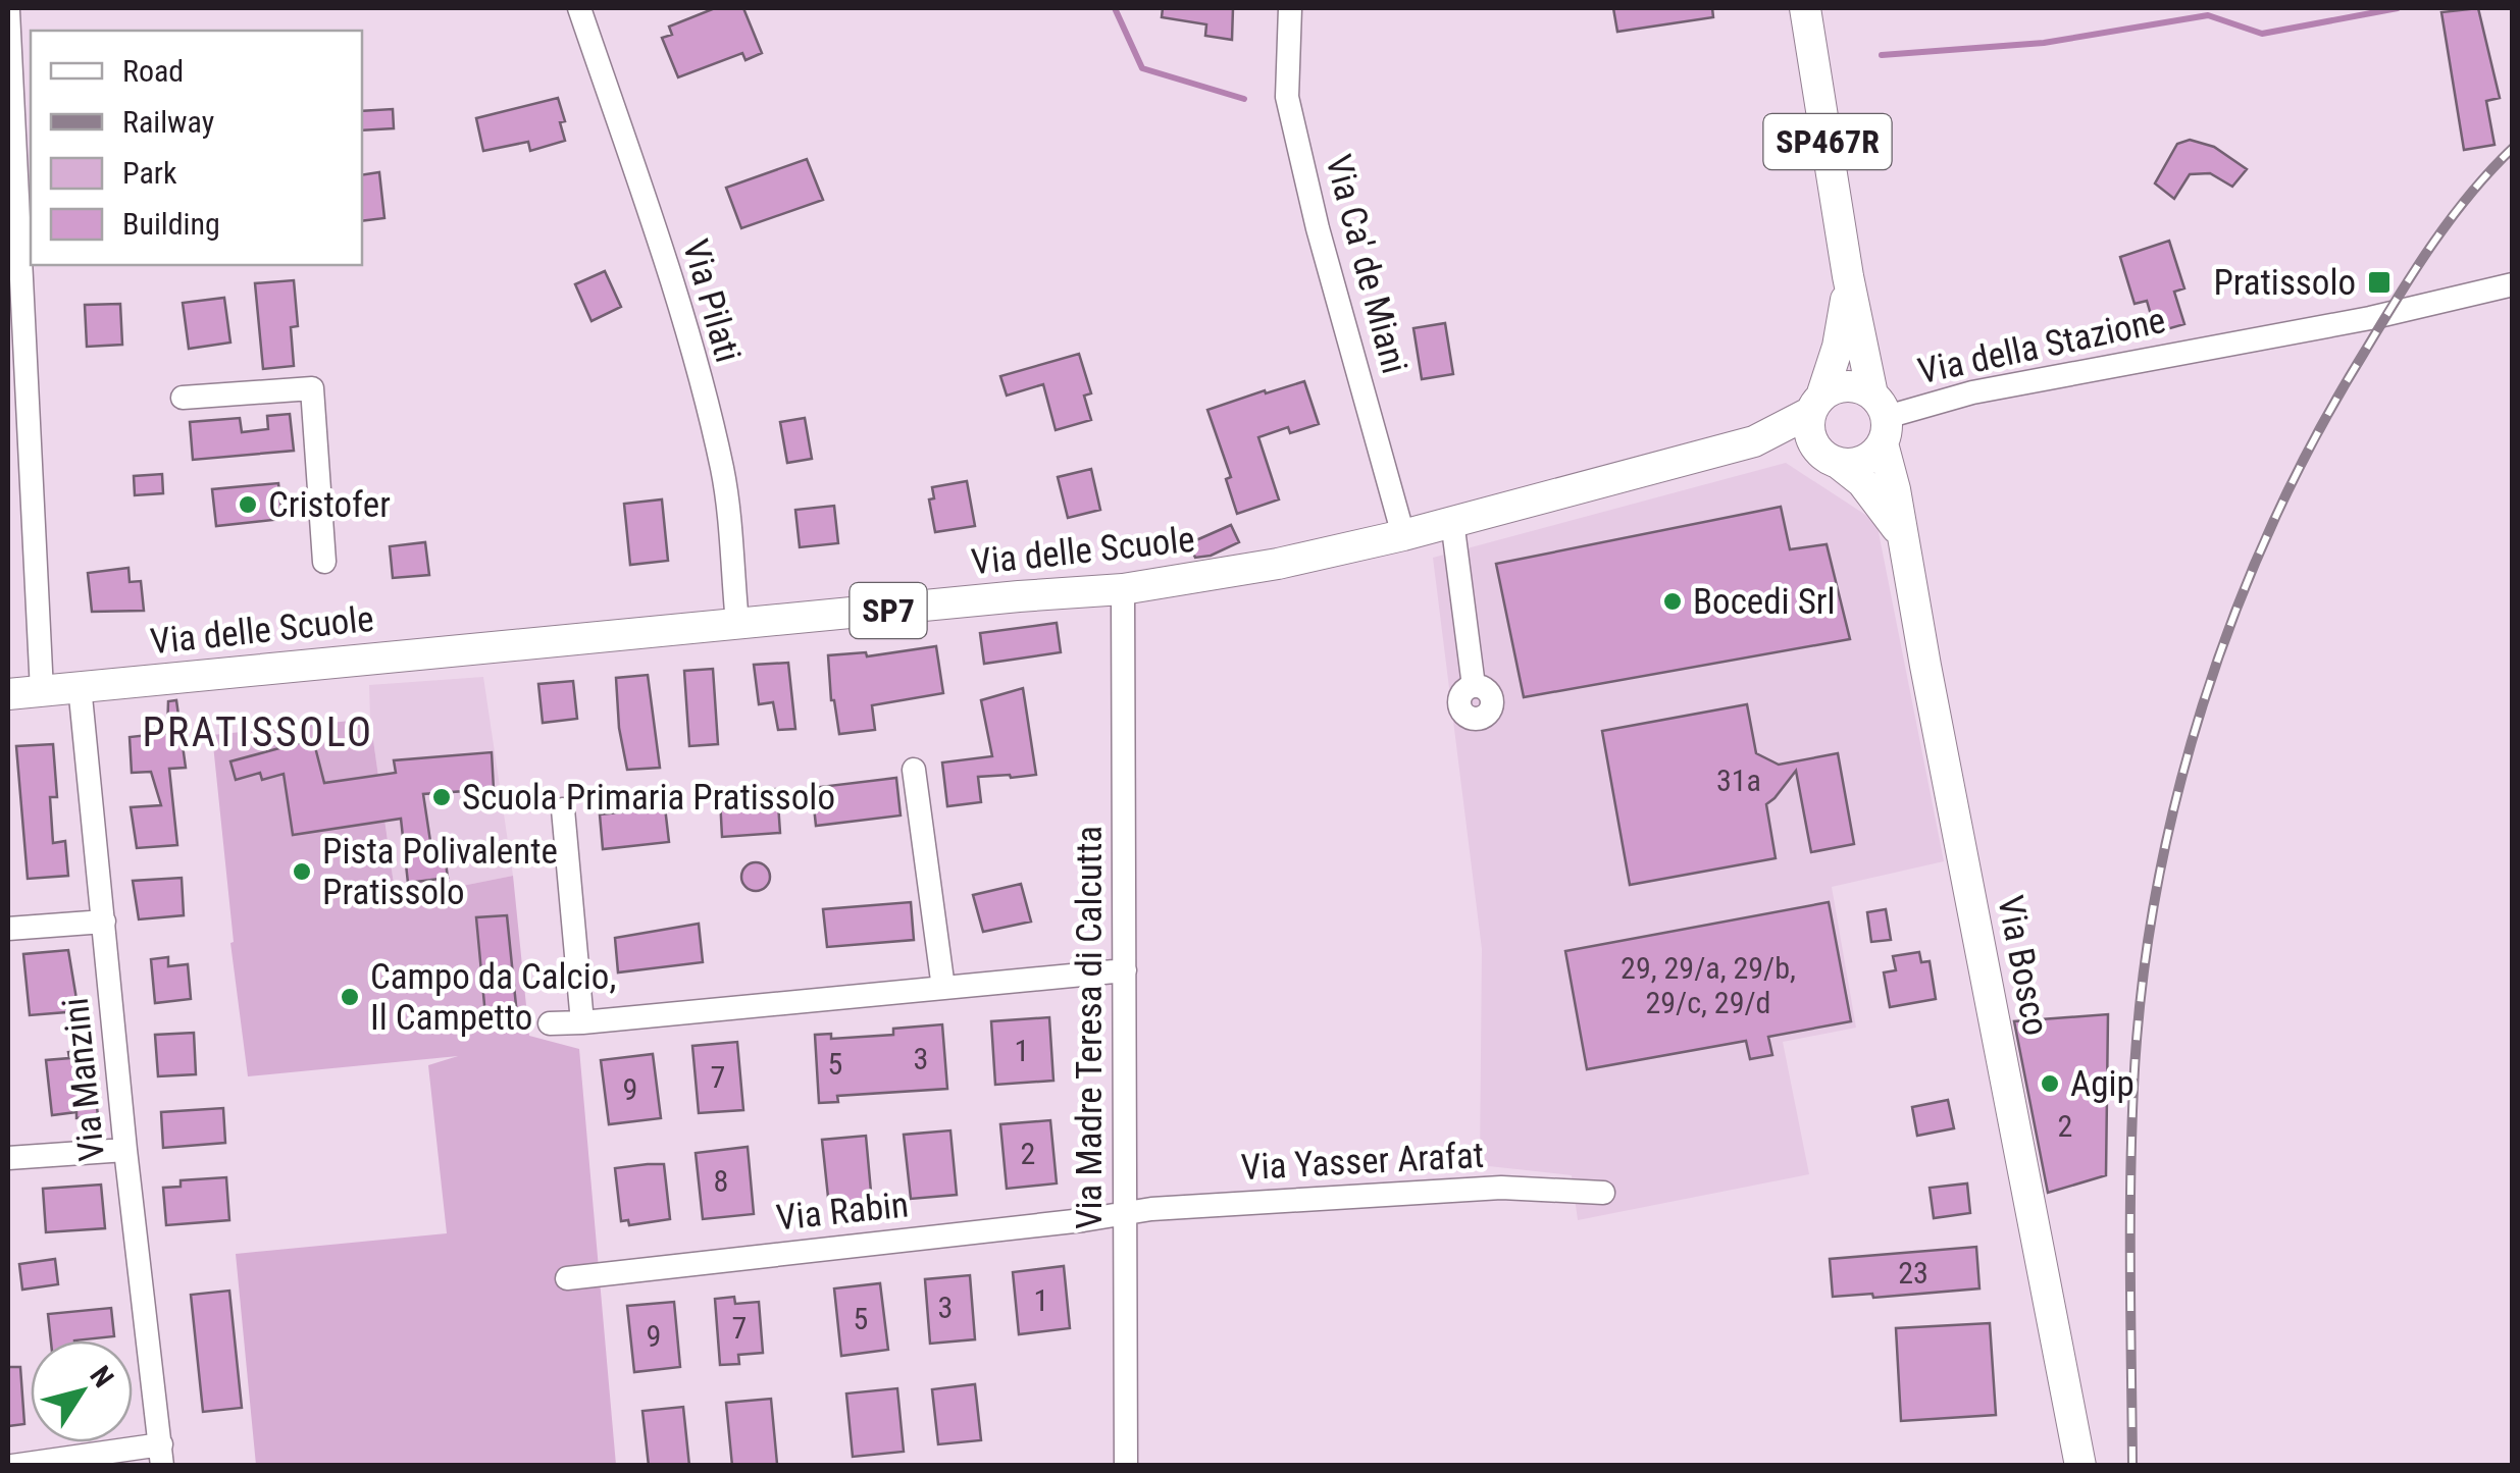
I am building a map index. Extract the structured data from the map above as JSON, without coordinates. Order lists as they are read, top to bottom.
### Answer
{
  "streets": {
    "main road": [
      "SP467R",
      "Via delle Scuole",
      "SP7",
      "Via Bosco"
    ],
    "street": [
      "Via Ca' de Miani",
      "Via Pilati",
      "Via della Stazione",
      "Via Madre Teresa di Calcutta",
      "Via Manzini",
      "Via Yasser Arafat",
      "Via Rabin"
    ]
  },
  "crossings": [
    ["Via Ca' de Miani", "Via delle Scuole"],
    ["Via Pilati", "Via delle Scuole"],
    ["Via della Stazione", "Via delle Scuole"],
    ["Via della Stazione", "Via Bosco"],
    ["Via delle Scuole", "Via Bosco"],
    ["Via delle Scuole", "Via Madre Teresa di Calcutta"],
    ["Via delle Scuole", "Via Manzini"],
    ["Via Madre Teresa di Calcutta", "Via Yasser Arafat"],
    ["Via Madre Teresa di Calcutta", "Via Rabin"],
    ["Via Yasser Arafat", "Via Rabin"]
  ],
  "districts": ["PRATISSOLO"],
  "places": {
    "transit": ["Pratissolo"],
    "other": [
      "Cristofer",
      "Bocedi Srl",
      "Scuola Primaria Pratissolo",
      "Pista Polivalente Pratissolo",
      "Campo da Calcio, Il Campetto",
      "Agip"
    ]
  },
  "house_numbers": [
    "31a",
    "29, 29/a, 29/b, 29/c, 29/d",
    "1",
    "3",
    "5",
    "7",
    "9",
    "2",
    "2",
    "8",
    "23",
    "1",
    "3",
    "5",
    "7",
    "9"
  ],
  "legend": [
    "Road",
    "Railway",
    "Park",
    "Building"
  ],
  "north": "top right"
}
